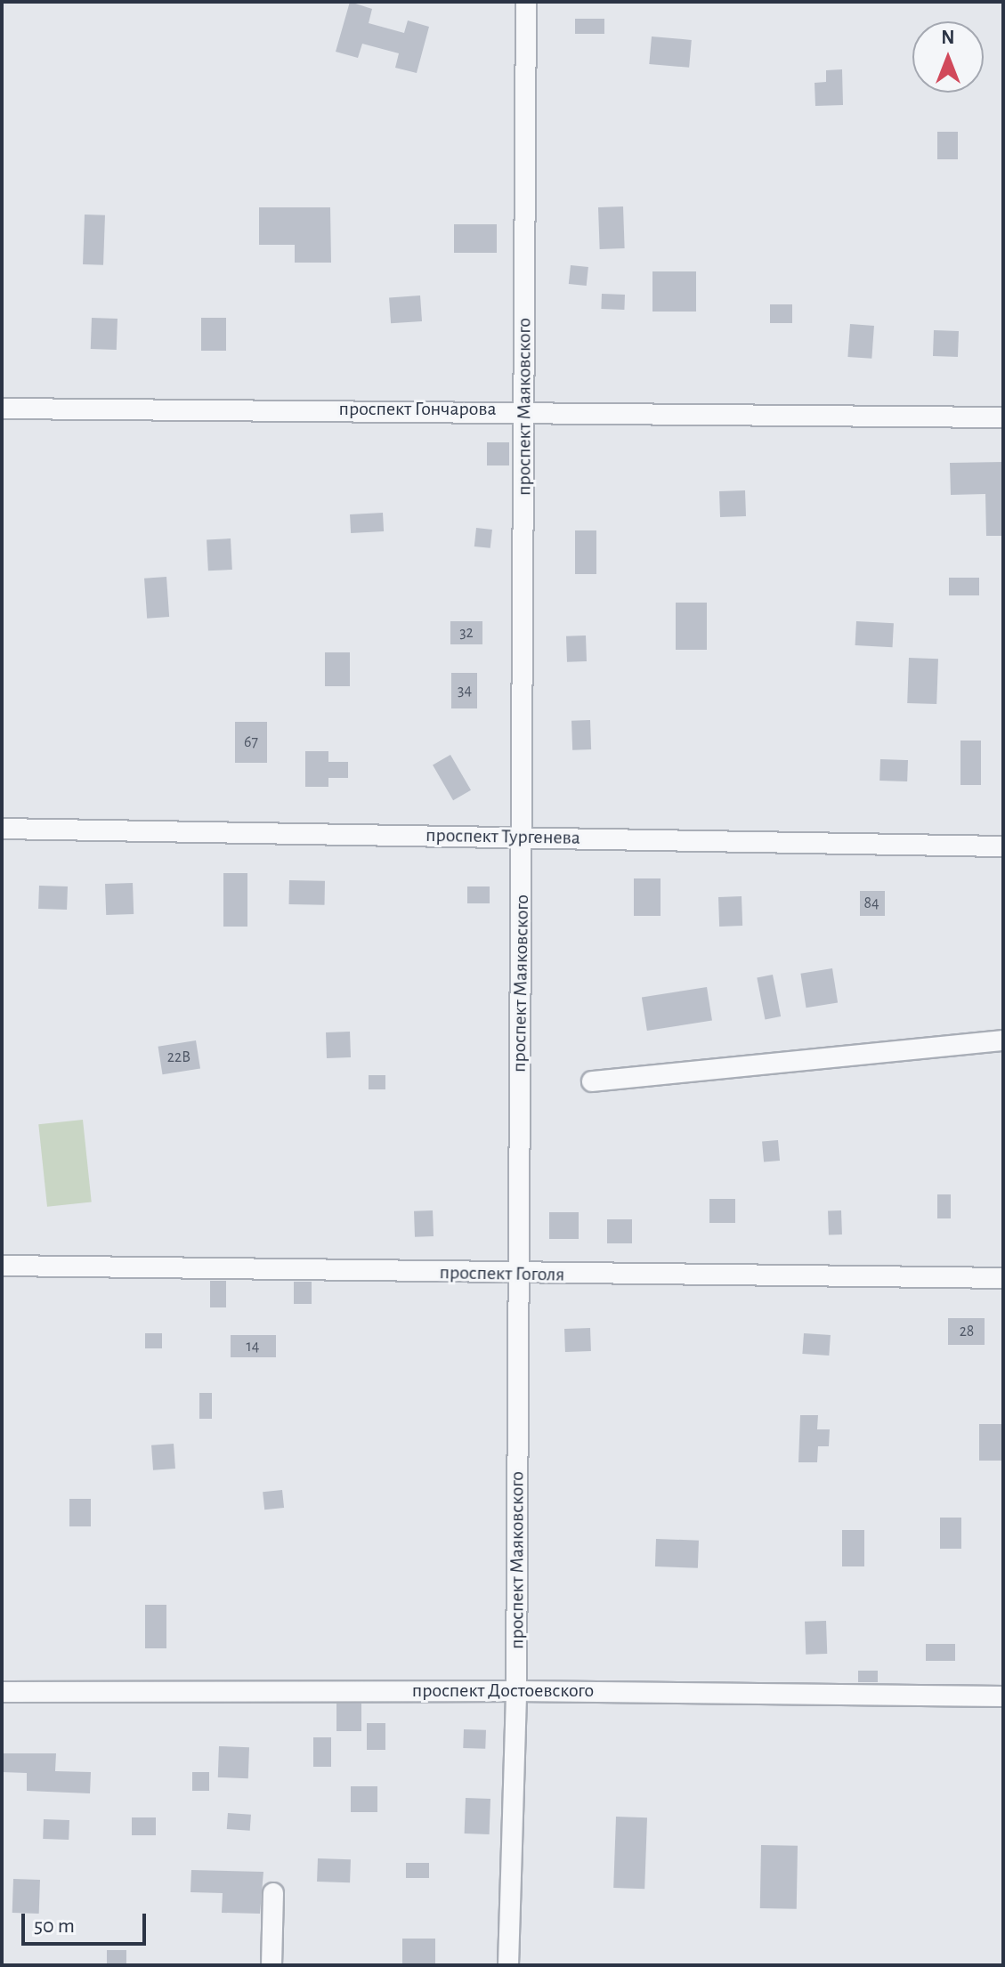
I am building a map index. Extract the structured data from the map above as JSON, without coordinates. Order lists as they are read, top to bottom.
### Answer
{
  "streets": {
    "street": [
      "проспект Маяковского",
      "проспект Гончарова",
      "проспект Тургенева",
      "проспект Гоголя",
      "проспект Достоевского"
    ]
  },
  "crossings": [
    ["проспект Маяковского", "проспект Гончарова"],
    ["проспект Маяковского", "проспект Тургенева"],
    ["проспект Маяковского", "проспект Гоголя"],
    ["проспект Маяковского", "проспект Достоевского"]
  ],
  "house_numbers": [
    "32",
    "34",
    "67",
    "84",
    "22В",
    "28",
    "14"
  ],
  "scale_bar": "50 m",
  "north": "top"
}
